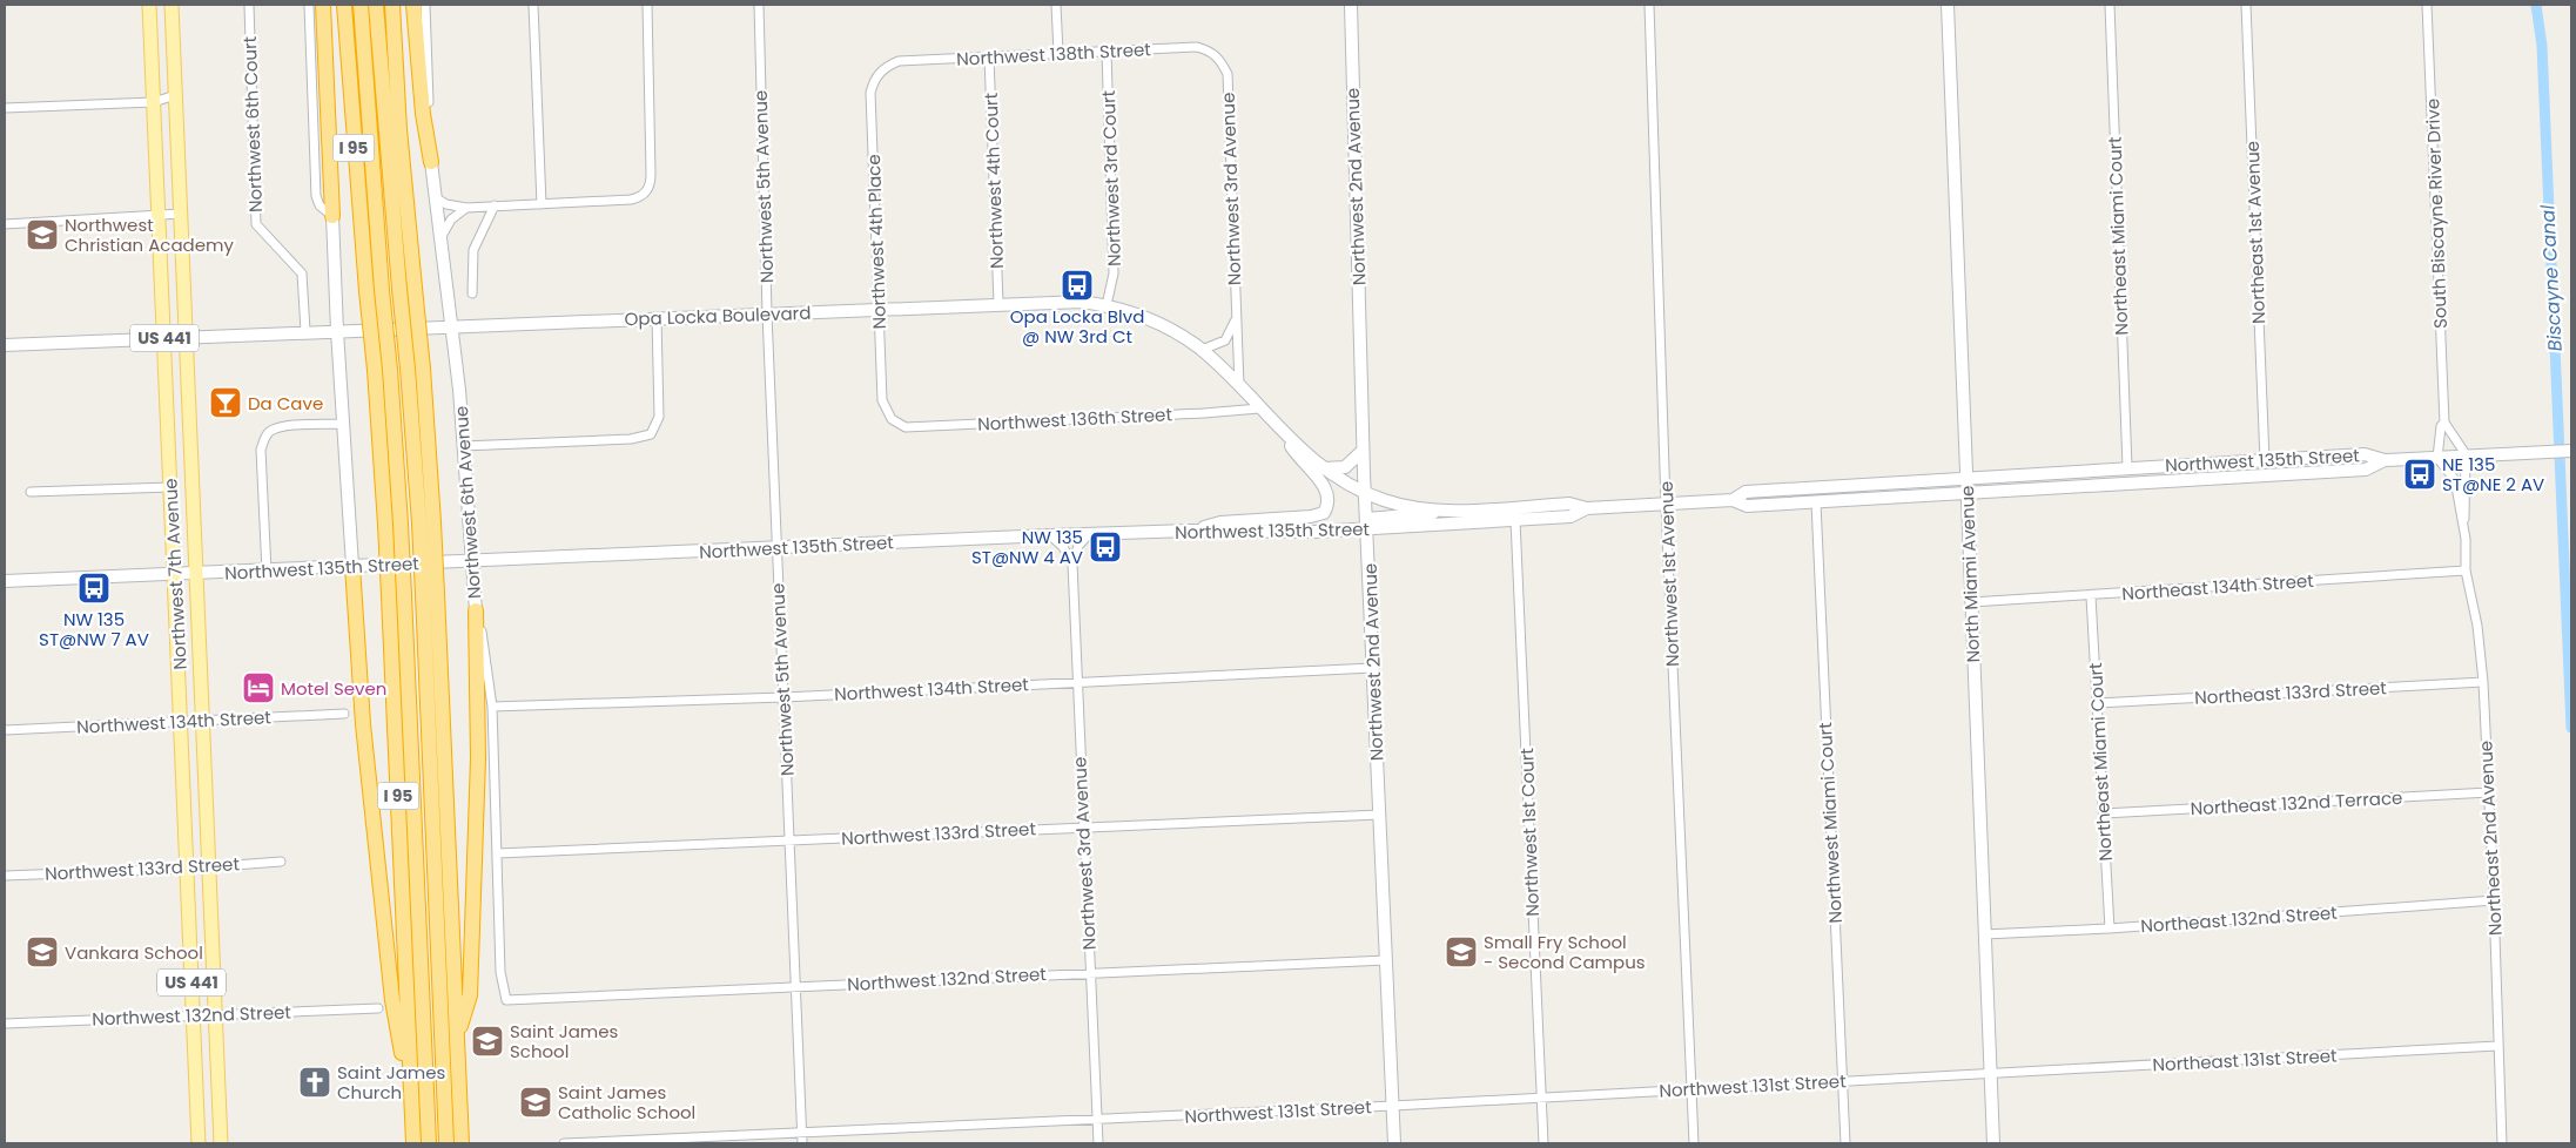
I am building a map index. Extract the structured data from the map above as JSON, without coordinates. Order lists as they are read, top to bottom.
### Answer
{
  "streets": {
    "highway": ["I 95"],
    "main road": [
      "Northwest 2nd Avenue",
      "Opa Locka Boulevard",
      "US 441",
      "Northwest 135th Street",
      "Northwest 6th Avenue",
      "Northwest 7th Avenue",
      "North Miami Avenue"
    ],
    "street": [
      "Northwest 138th Street",
      "Northwest 6th Court",
      "Northwest 3rd Court",
      "Northwest 4th Court",
      "Northwest 5th Avenue",
      "Northwest 3rd Avenue",
      "South Biscayne River Drive",
      "Northeast 1st Avenue",
      "Northeast Miami Court",
      "Northwest 4th Place",
      "Northwest 136th Street",
      "Northwest 1st Avenue",
      "Northeast 134th Street",
      "Northwest 134th Street",
      "Northeast 133rd Street",
      "Northeast 132nd Terrace",
      "Northwest Miami Court",
      "Northwest 1st Court",
      "Northwest 133rd Street",
      "Northeast 2nd Avenue",
      "Northeast 132nd Street",
      "Northwest 132nd Street",
      "Northeast 131st Street",
      "Northwest 131st Street"
    ]
  },
  "crossings": [
    ["Northwest 138th Street", "Northwest 3rd Court"],
    ["Northwest 138th Street", "Northwest 4th Court"],
    ["Northwest 138th Street", "Northwest 3rd Avenue"],
    ["Northwest 138th Street", "Northwest 4th Place"],
    ["Northwest 6th Court", "Opa Locka Boulevard"],
    ["Northwest 3rd Court", "Opa Locka Boulevard"],
    ["Northwest 4th Court", "Opa Locka Boulevard"],
    ["Northwest 5th Avenue", "Opa Locka Boulevard"],
    ["Northwest 5th Avenue", "Northwest 135th Street"],
    ["Northwest 5th Avenue", "Northwest 134th Street"],
    ["Northwest 5th Avenue", "Northwest 133rd Street"],
    ["Northwest 5th Avenue", "Northwest 132nd Street"],
    ["Northwest 5th Avenue", "Northwest 131st Street"],
    ["Northwest 2nd Avenue", "Opa Locka Boulevard"],
    ["Northwest 2nd Avenue", "Northwest 135th Street"],
    ["Northwest 2nd Avenue", "Northwest 134th Street"],
    ["Northwest 2nd Avenue", "Northwest 133rd Street"],
    ["Northwest 2nd Avenue", "Northwest 132nd Street"],
    ["Northwest 2nd Avenue", "Northwest 131st Street"],
    ["Northwest 3rd Avenue", "Opa Locka Boulevard"],
    ["Northwest 3rd Avenue", "Northwest 135th Street"],
    ["Northwest 3rd Avenue", "Northwest 134th Street"],
    ["Northwest 3rd Avenue", "Northwest 133rd Street"],
    ["Northwest 3rd Avenue", "Northwest 132nd Street"],
    ["Northwest 3rd Avenue", "Northwest 131st Street"],
    ["South Biscayne River Drive", "Northeast 2nd Avenue"],
    ["Northeast 1st Avenue", "Northwest 135th Street"],
    ["Northeast Miami Court", "Northwest 135th Street"],
    ["Northeast Miami Court", "Northeast 134th Street"],
    ["Northeast Miami Court", "Northeast 133rd Street"],
    ["Northeast Miami Court", "Northeast 132nd Terrace"],
    ["Northeast Miami Court", "Northeast 132nd Street"],
    ["Northwest 4th Place", "Opa Locka Boulevard"],
    ["Northwest 4th Place", "Northwest 136th Street"],
    ["Opa Locka Boulevard", "Northwest 136th Street"],
    ["Opa Locka Boulevard", "Northwest 135th Street"],
    ["Opa Locka Boulevard", "Northwest 6th Avenue"],
    ["Opa Locka Boulevard", "Northwest 7th Avenue"],
    ["Northwest 135th Street", "Northwest 6th Avenue"],
    ["Northwest 135th Street", "Northwest 7th Avenue"],
    ["Northwest 135th Street", "Northwest 1st Avenue"],
    ["Northwest 135th Street", "North Miami Avenue"],
    ["Northwest 135th Street", "Northwest Miami Court"],
    ["Northwest 135th Street", "Northwest 1st Court"],
    ["Northwest 6th Avenue", "Northwest 134th Street"],
    ["Northwest 6th Avenue", "Northwest 133rd Street"],
    ["Northwest 6th Avenue", "Northwest 132nd Street"],
    ["Northwest 7th Avenue", "Northwest 134th Street"],
    ["Northwest 7th Avenue", "Northwest 133rd Street"],
    ["Northwest 7th Avenue", "Northwest 132nd Street"],
    ["Northwest 1st Avenue", "Northwest 131st Street"],
    ["North Miami Avenue", "Northeast 134th Street"],
    ["North Miami Avenue", "Northeast 132nd Street"],
    ["North Miami Avenue", "Northeast 131st Street"],
    ["North Miami Avenue", "Northwest 131st Street"],
    ["Northeast 134th Street", "Northeast 2nd Avenue"],
    ["Northeast 133rd Street", "Northeast 2nd Avenue"],
    ["Northeast 132nd Terrace", "Northeast 2nd Avenue"],
    ["Northwest Miami Court", "Northwest 131st Street"],
    ["Northwest 1st Court", "Northwest 131st Street"],
    ["Northeast 2nd Avenue", "Northeast 132nd Street"],
    ["Northeast 2nd Avenue", "Northeast 131st Street"],
    ["Northeast 131st Street", "Northwest 131st Street"]
  ],
  "water": ["Biscayne Canal"],
  "places": {
    "school or university": [
      "Northwest Christian Academy",
      "Vankara School",
      "Small Fry School - Second Campus",
      "Saint James School",
      "Saint James Catholic School"
    ],
    "bus stop": [
      "Opa Locka Blvd @ NW 3rd Ct",
      "NE 135 ST@NE 2 AV",
      "NW 135 ST@NW 4 AV",
      "NW 135 ST@NW 7 AV"
    ],
    "bar": ["Da Cave"],
    "hotel": ["Motel Seven"],
    "church": ["Saint James Church"]
  }
}
